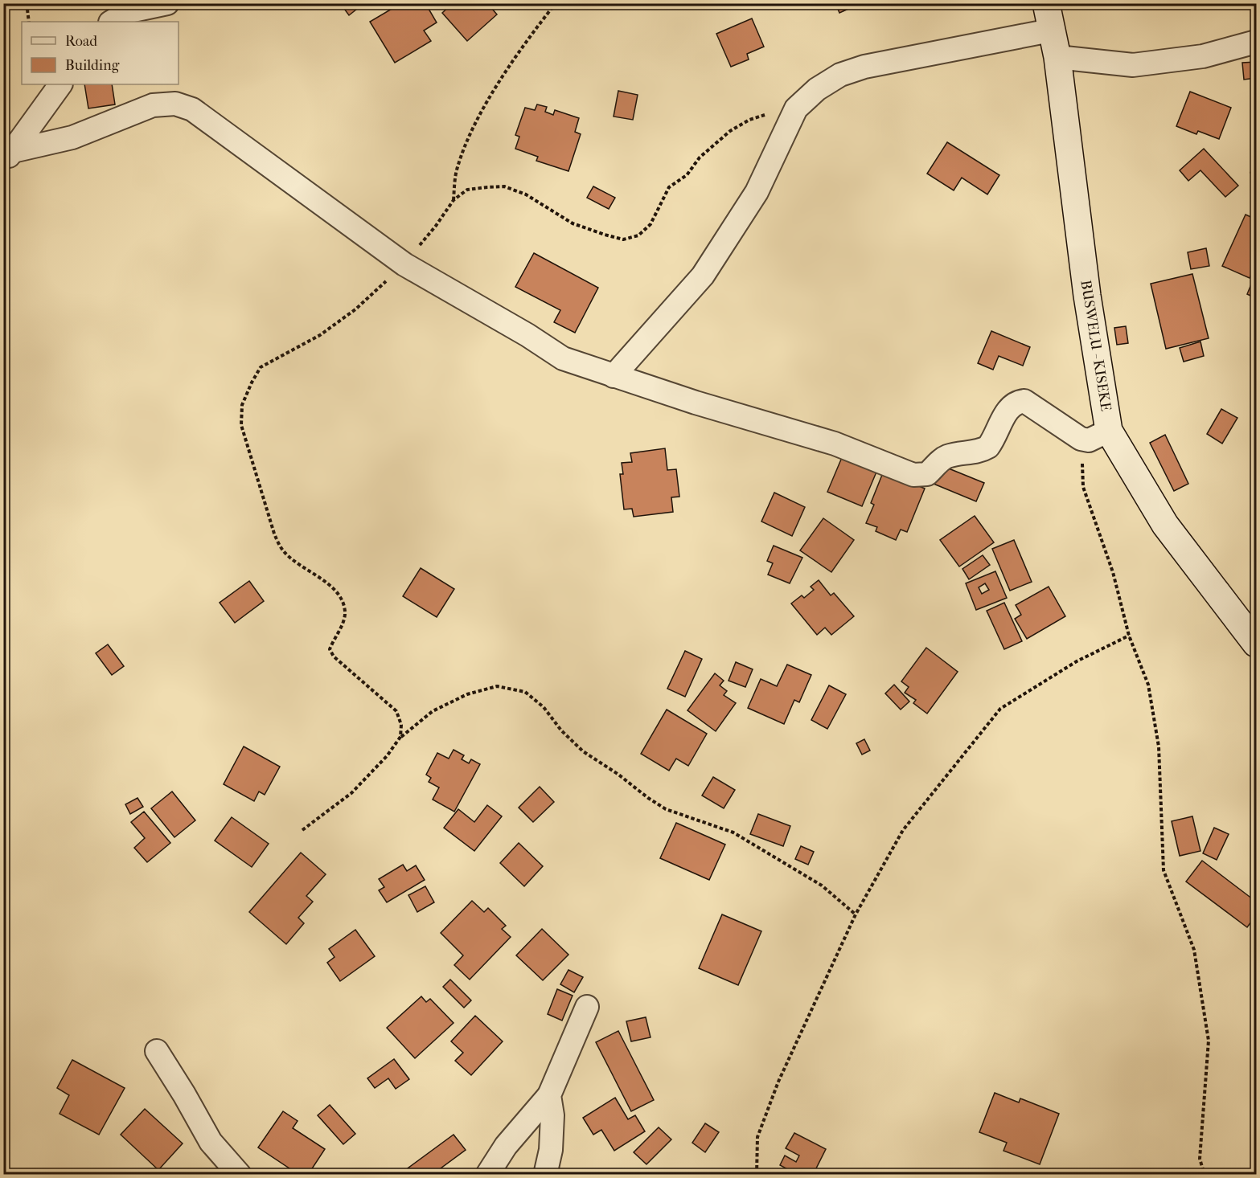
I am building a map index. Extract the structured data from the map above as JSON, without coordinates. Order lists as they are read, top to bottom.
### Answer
{
  "streets": {
    "main road": ["BUSWELU - KISEKE"]
  },
  "legend": ["Road", "Building"]
}
